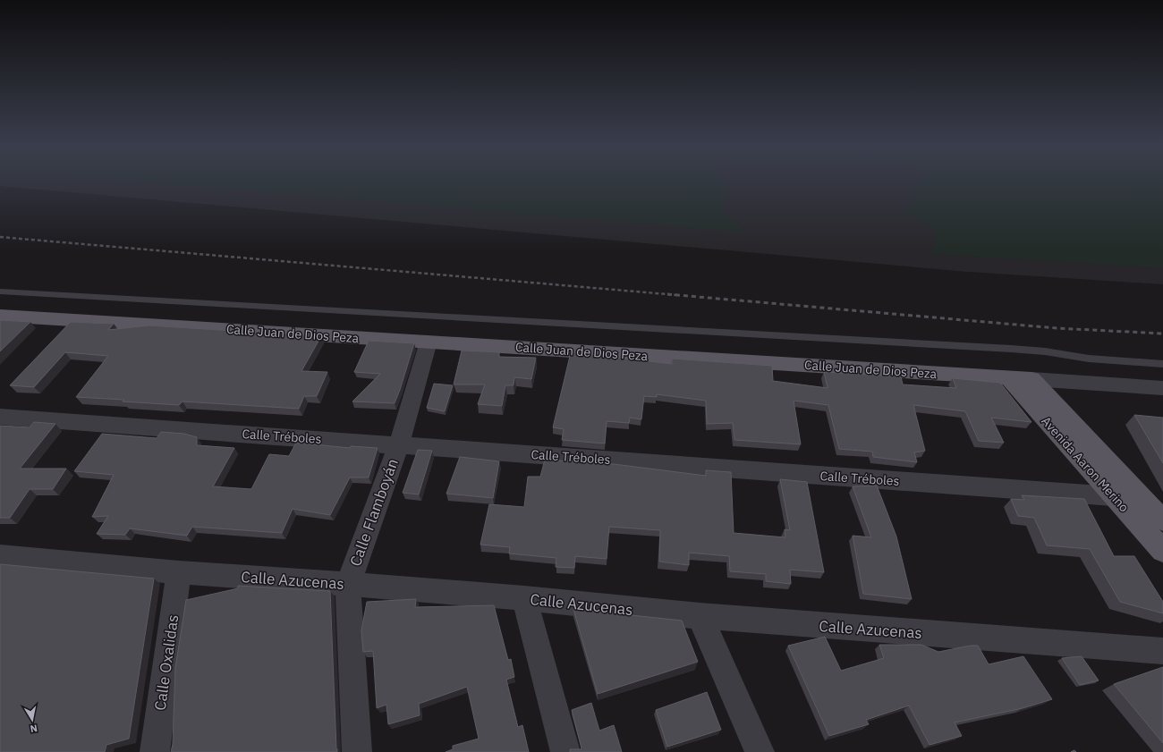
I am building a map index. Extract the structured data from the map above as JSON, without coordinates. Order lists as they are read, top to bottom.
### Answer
{
  "streets": {
    "main road": ["Calle Juan de Dios Peza", "Avenida Aaron Merino"],
    "street": [
      "Calle Tréboles",
      "Calle Flamboyán",
      "Calle Azucenas",
      "Calle Oxalidas"
    ]
  },
  "crossings": [
    ["Calle Juan de Dios Peza", "Avenida Aaron Merino"],
    ["Calle Juan de Dios Peza", "Calle Flamboyán"],
    ["Calle Tréboles", "Avenida Aaron Merino"],
    ["Calle Tréboles", "Calle Flamboyán"],
    ["Calle Flamboyán", "Calle Azucenas"],
    ["Calle Azucenas", "Calle Oxalidas"]
  ],
  "north": "bottom"
}
